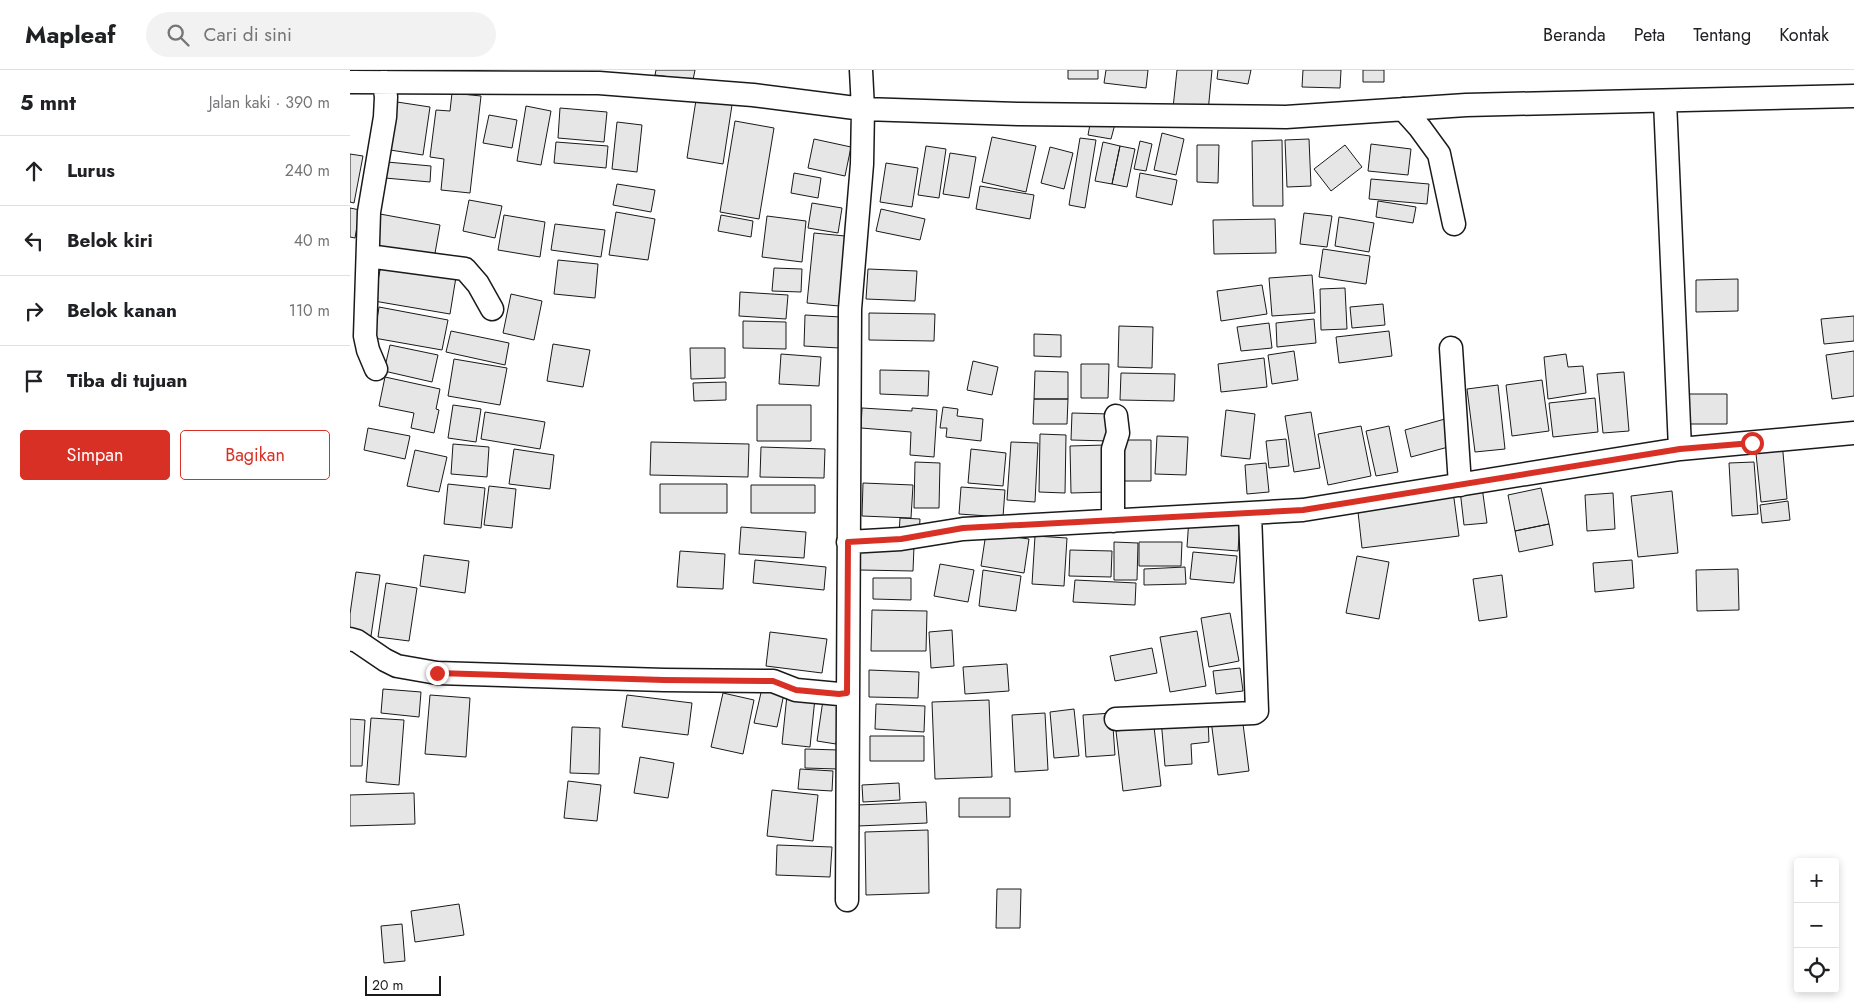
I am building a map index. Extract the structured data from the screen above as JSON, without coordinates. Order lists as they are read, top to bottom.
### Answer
{
  "scale_bar": "20 m",
  "page": {
    "header": "Mapleaf",
    "search": "Cari di sini",
    "nav": [
      "Beranda",
      "Peta",
      "Tentang",
      "Kontak"
    ],
    "heading": ["5 mnt", "Jalan kaki · 390 m"],
    "list": [
      ["Lurus", "240 m"],
      ["Belok kiri", "40 m"],
      ["Belok kanan", "110 m"],
      "Tiba di tujuan"
    ],
    "buttons": ["Simpan", "Bagikan"],
    "map_buttons": ["+", "−"],
    "scale": "20 m"
  }
}
